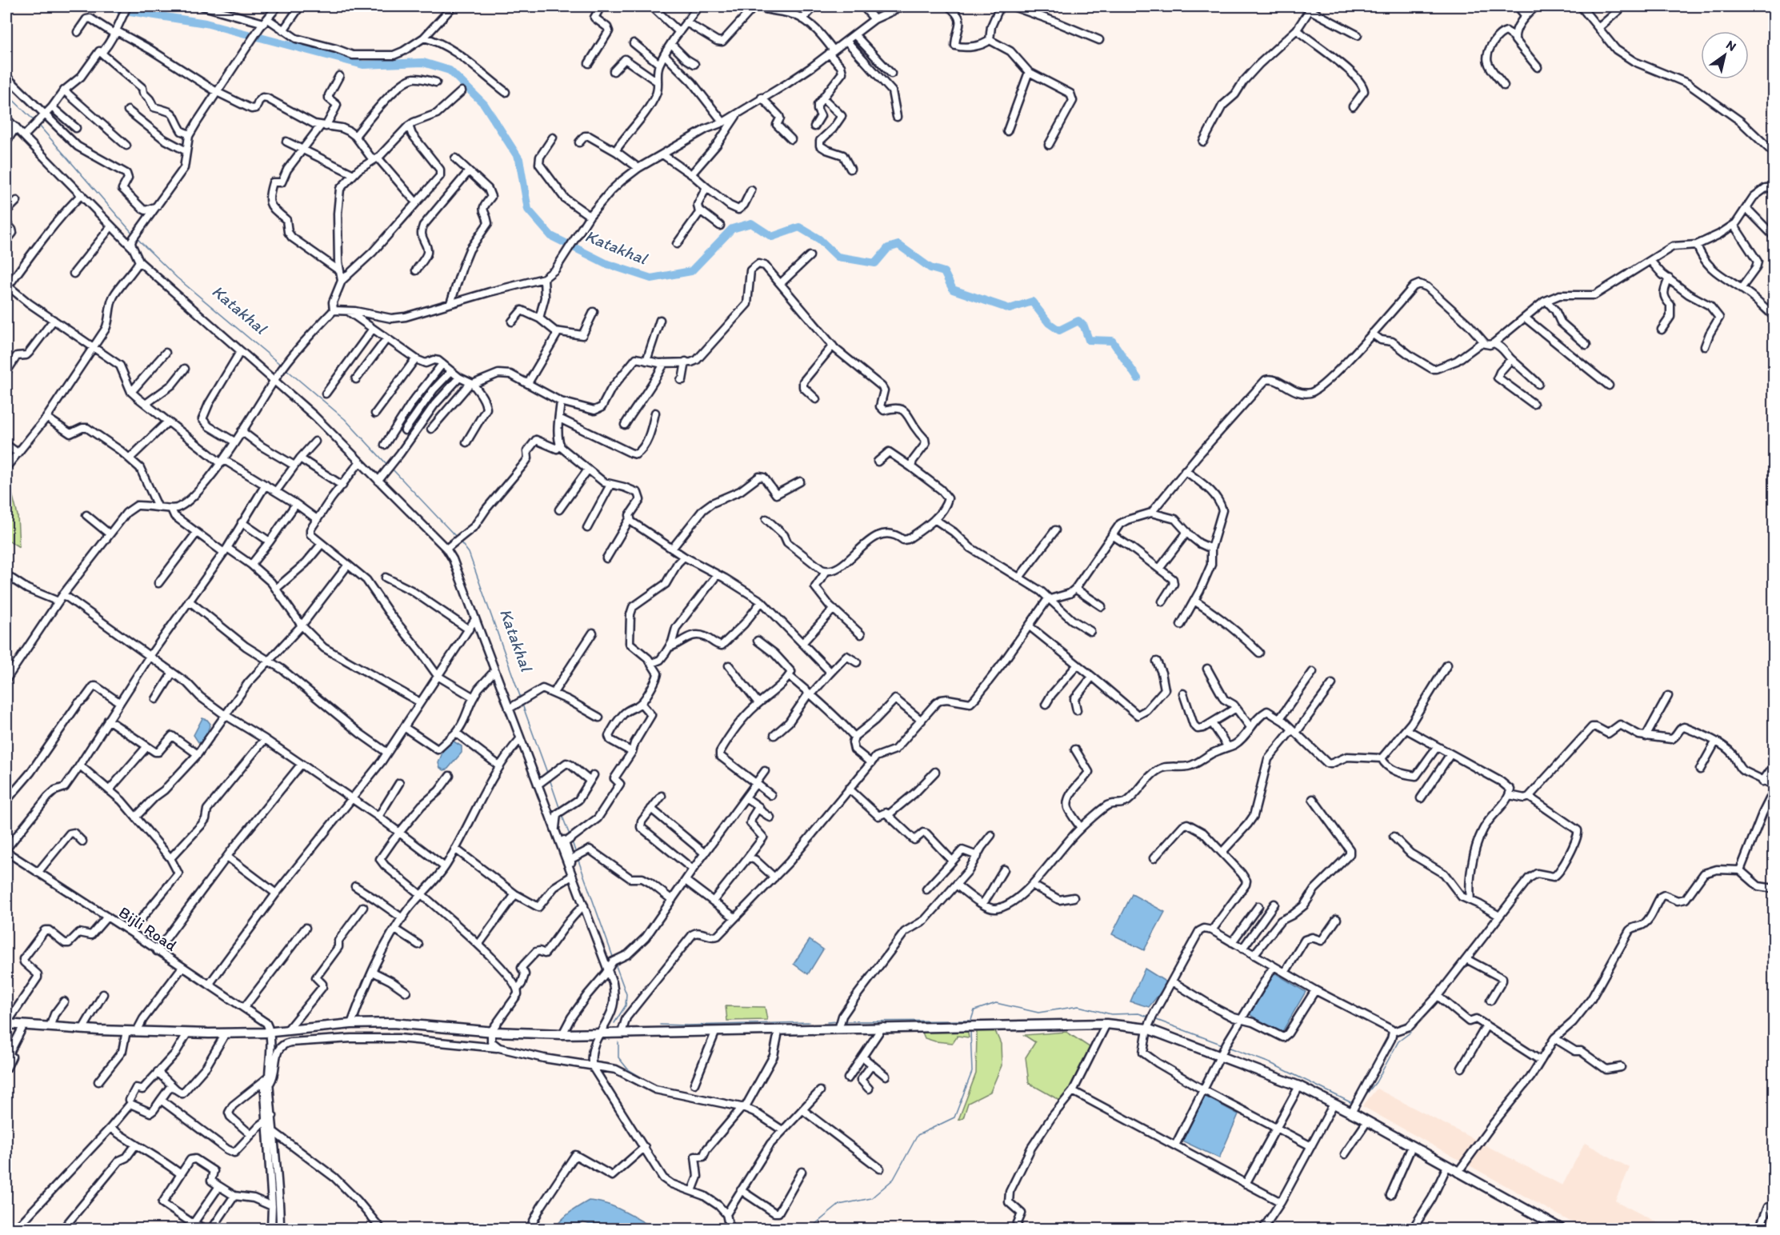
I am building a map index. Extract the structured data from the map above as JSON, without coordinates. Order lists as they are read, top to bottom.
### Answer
{
  "streets": {
    "street": ["Bijli Road"]
  },
  "water": ["Katakhal"],
  "north": "top right"
}
